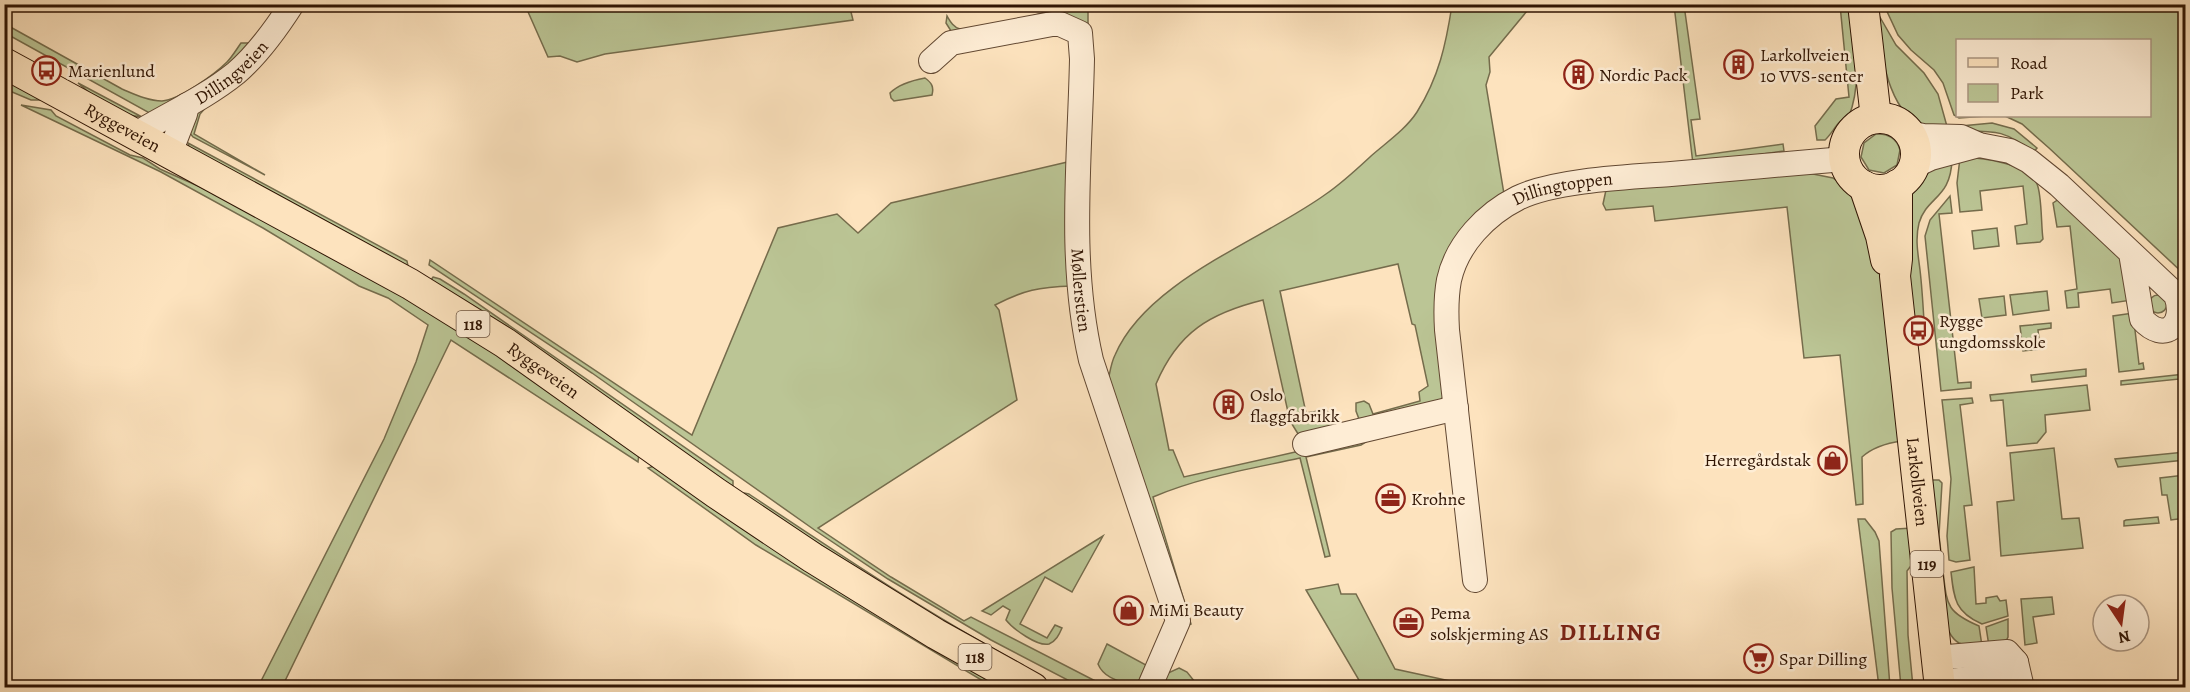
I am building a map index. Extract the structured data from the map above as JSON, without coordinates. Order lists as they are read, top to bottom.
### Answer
{
  "streets": {
    "main road": [
      "Ryggeveien",
      "118",
      "Larkollveien",
      "119"
    ],
    "street": ["Dillingveien", "Dillingtoppen", "Møllerstien"]
  },
  "crossings": [
    ["Dillingveien", "Ryggeveien"],
    ["Dillingtoppen", "Larkollveien"],
    ["Dillingtoppen", "119"],
    ["Larkollveien", "119"]
  ],
  "districts": ["DILLING"],
  "places": {
    "building": ["Larkollveien 10 VVS-senter", "Nordic Pack", "Oslo flaggfabrikk"],
    "bus stop": ["Marienlund", "Rygge ungdomsskole"],
    "shop": ["Herregårdstak", "MiMi Beauty"],
    "office": ["Krohne", "Pema solskjerming AS"],
    "supermarket": ["Spar Dilling"]
  },
  "legend": ["Road", "Park"],
  "north": "bottom"
}
